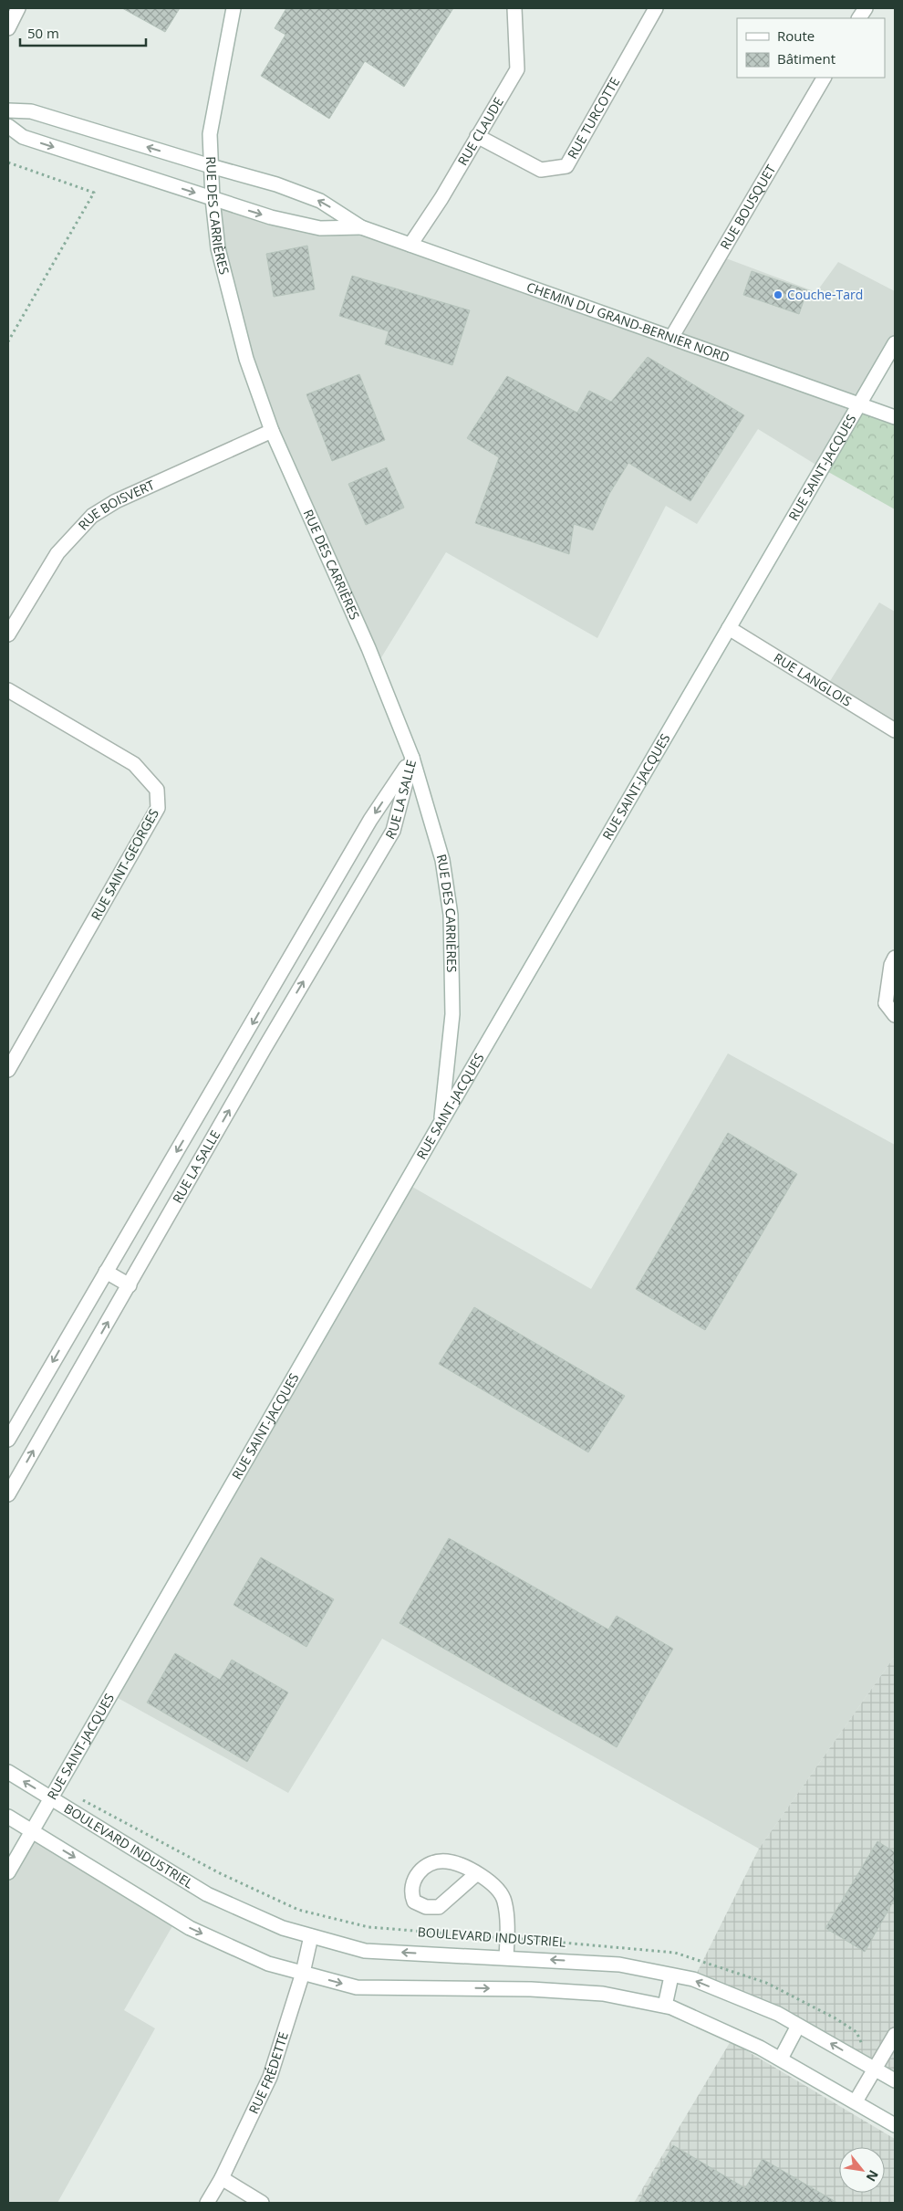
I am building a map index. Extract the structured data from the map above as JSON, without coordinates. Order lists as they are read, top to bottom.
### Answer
{
  "streets": {
    "street": [
      "RUE TURCOTTE",
      "RUE CLAUDE",
      "RUE BOUSQUET",
      "RUE DES CARRIÈRES",
      "CHEMIN DU GRAND-BERNIER NORD",
      "RUE SAINT-JACQUES",
      "RUE BOISVERT",
      "RUE LANGLOIS",
      "RUE LA SALLE",
      "RUE SAINT-GEORGES",
      "BOULEVARD INDUSTRIEL",
      "RUE FRÉDETTE"
    ]
  },
  "crossings": [
    ["RUE TURCOTTE", "RUE CLAUDE"],
    ["RUE CLAUDE", "CHEMIN DU GRAND-BERNIER NORD"],
    ["RUE BOUSQUET", "CHEMIN DU GRAND-BERNIER NORD"],
    ["RUE DES CARRIÈRES", "CHEMIN DU GRAND-BERNIER NORD"],
    ["RUE DES CARRIÈRES", "RUE SAINT-JACQUES"],
    ["RUE DES CARRIÈRES", "RUE BOISVERT"],
    ["RUE DES CARRIÈRES", "RUE LA SALLE"],
    ["CHEMIN DU GRAND-BERNIER NORD", "RUE SAINT-JACQUES"],
    ["RUE SAINT-JACQUES", "RUE LANGLOIS"],
    ["RUE SAINT-JACQUES", "BOULEVARD INDUSTRIEL"],
    ["BOULEVARD INDUSTRIEL", "RUE FRÉDETTE"]
  ],
  "places": ["Couche-Tard"],
  "legend": ["Route", "Bâtiment"],
  "scale_bar": "50 m",
  "north": "bottom right"
}
